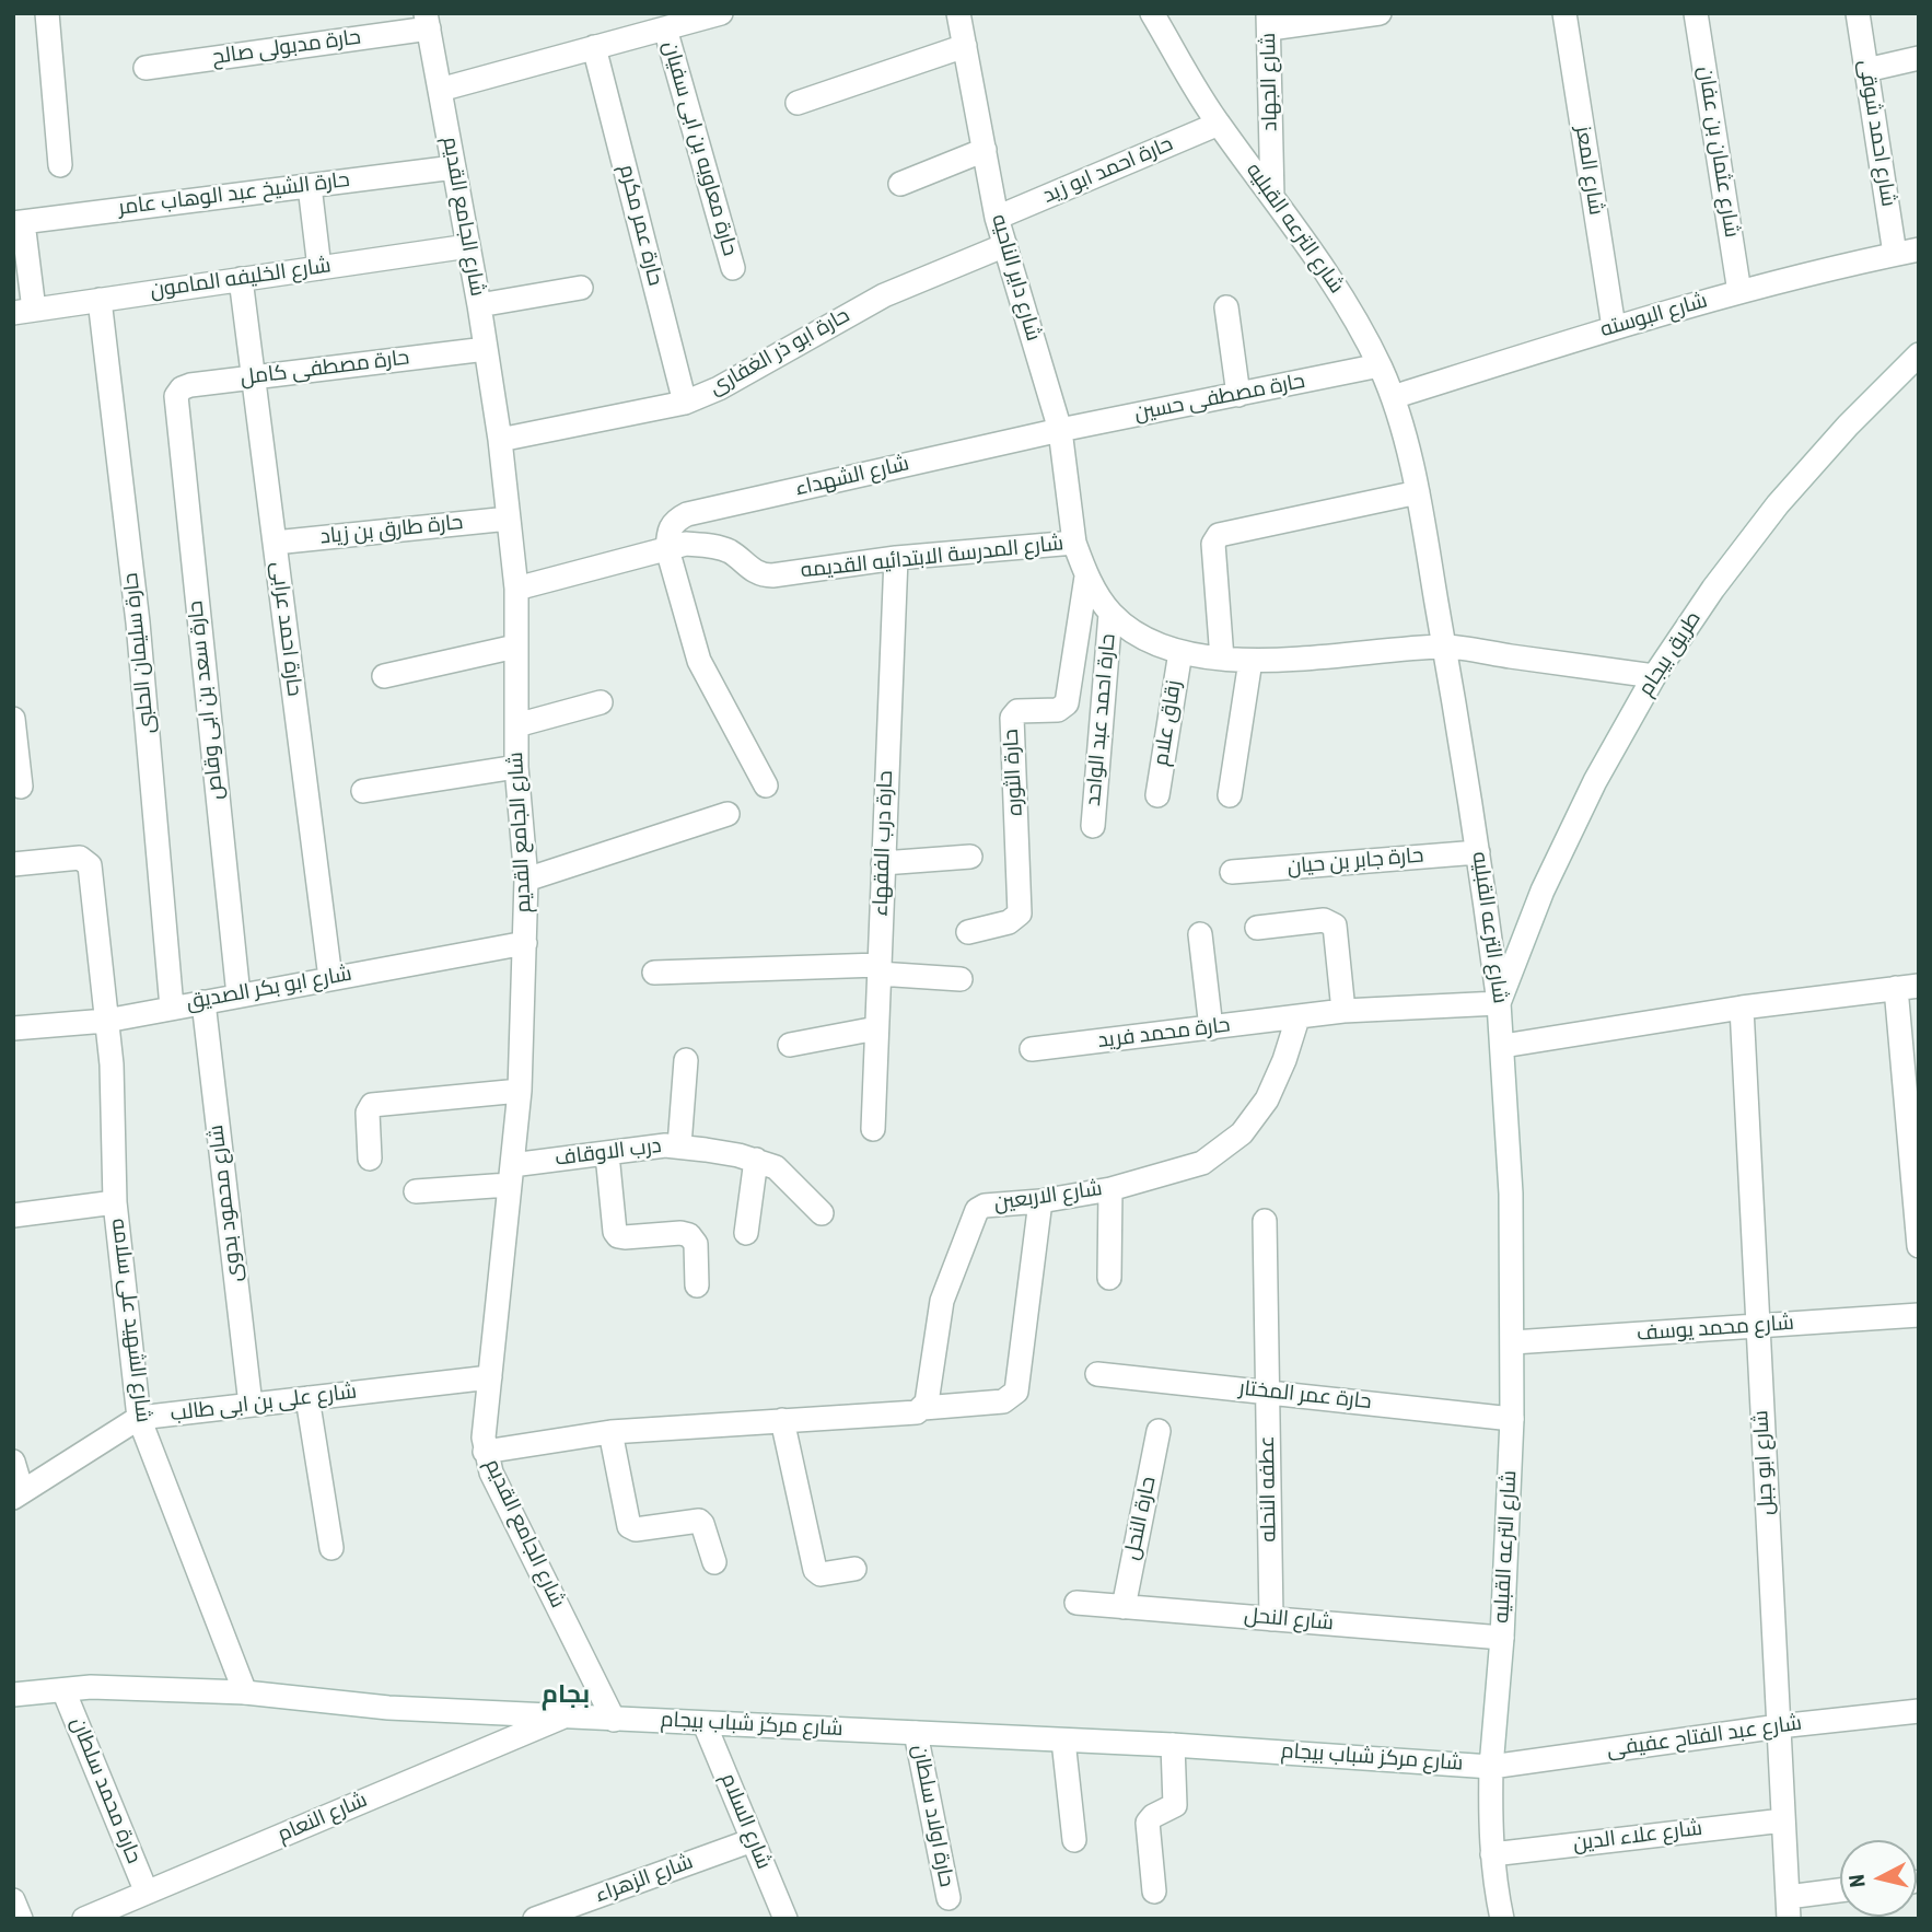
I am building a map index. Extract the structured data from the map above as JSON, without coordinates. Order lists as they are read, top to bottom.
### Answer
{
  "streets": {
    "street": [
      "حارة مدبولى صالح",
      "شارع الجهاد",
      "شارع احمد شوقى",
      "حارة معاويه بن ابى سفيان",
      "شارع عثمان بن عفان",
      "حارة احمد ابو زيد",
      "شارع المعز",
      "حارة الشيخ عبد الوهاب عامر",
      "شارع الجامع القديم",
      "حارة عمر مكرم",
      "شارع الترعه القبليه",
      "شارع داير الناحيه",
      "شارع الخليفه المامون",
      "شارع البوسته",
      "حارة ابو ذر الغفارى",
      "حارة مصطفى كامل",
      "حارة مصطفى حسين",
      "شارع الشهداء",
      "حارة طارق بن زياد",
      "شارع المدرسة الابتدائيه القديمه",
      "حارة احمد عرابى",
      "حارة سليمان الحلبى",
      "طريق بيجام",
      "حارة سعد بن ابى وقاص",
      "حارة احمد عبد الواحد",
      "زقاق علام",
      "حارة الثوره",
      "حارة درب الفقهاء",
      "حارة جابر بن حيان",
      "شارع ابو بكر الصديق",
      "حارة محمد فريد",
      "درب الاوقاف",
      "شارع الاربعين",
      "شارع محمود بدوى",
      "شارع الشهيد على سلامه",
      "شارع محمد يوسف",
      "حارة عمر المختار",
      "شارع على بن ابى طالب",
      "شارع ابو جبل",
      "عطفه النحله",
      "حارة النحل",
      "شارع النحل",
      "شارع مركز شباب بيجام",
      "شارع عبد الفتاح عفيفى",
      "حارة محمد سلطان",
      "حارة اولاد سلطان",
      "شارع النعام",
      "شارع السلام",
      "شارع علاء الدين",
      "شارع الزهراء"
    ]
  },
  "crossings": [
    ["حارة مدبولى صالح", "شارع الجامع القديم"],
    ["شارع الجهاد", "شارع الترعه القبليه"],
    ["شارع احمد شوقى", "شارع البوسته"],
    ["شارع عثمان بن عفان", "شارع البوسته"],
    ["حارة احمد ابو زيد", "شارع الترعه القبليه"],
    ["حارة احمد ابو زيد", "شارع داير الناحيه"],
    ["شارع المعز", "شارع البوسته"],
    ["حارة الشيخ عبد الوهاب عامر", "شارع الجامع القديم"],
    ["شارع الجامع القديم", "شارع الخليفه المامون"],
    ["شارع الجامع القديم", "حارة ابو ذر الغفارى"],
    ["شارع الجامع القديم", "حارة مصطفى كامل"],
    ["شارع الجامع القديم", "حارة طارق بن زياد"],
    ["شارع الجامع القديم", "شارع المدرسة الابتدائيه القديمه"],
    ["شارع الجامع القديم", "شارع ابو بكر الصديق"],
    ["شارع الجامع القديم", "درب الاوقاف"],
    ["شارع الجامع القديم", "شارع على بن ابى طالب"],
    ["شارع الجامع القديم", "شارع مركز شباب بيجام"],
    ["حارة عمر مكرم", "حارة ابو ذر الغفارى"],
    ["شارع الترعه القبليه", "شارع البوسته"],
    ["شارع الترعه القبليه", "حارة مصطفى حسين"],
    ["شارع الترعه القبليه", "شارع المدرسة الابتدائيه القديمه"],
    ["شارع الترعه القبليه", "طريق بيجام"],
    ["شارع الترعه القبليه", "حارة جابر بن حيان"],
    ["شارع الترعه القبليه", "شارع محمد يوسف"],
    ["شارع الترعه القبليه", "حارة عمر المختار"],
    ["شارع الترعه القبليه", "شارع النحل"],
    ["شارع الترعه القبليه", "شارع مركز شباب بيجام"],
    ["شارع الترعه القبليه", "شارع عبد الفتاح عفيفى"],
    ["شارع الترعه القبليه", "شارع علاء الدين"],
    ["شارع داير الناحيه", "حارة ابو ذر الغفارى"],
    ["شارع داير الناحيه", "حارة مصطفى حسين"],
    ["شارع داير الناحيه", "شارع الشهداء"],
    ["شارع داير الناحيه", "شارع المدرسة الابتدائيه القديمه"],
    ["شارع الخليفه المامون", "حارة احمد عرابى"],
    ["شارع الخليفه المامون", "حارة سليمان الحلبى"],
    ["حارة مصطفى كامل", "حارة احمد عرابى"],
    ["حارة مصطفى كامل", "حارة سعد بن ابى وقاص"],
    ["حارة مصطفى حسين", "شارع الشهداء"],
    ["شارع الشهداء", "شارع المدرسة الابتدائيه القديمه"],
    ["حارة طارق بن زياد", "حارة احمد عرابى"],
    ["شارع المدرسة الابتدائيه القديمه", "طريق بيجام"],
    ["شارع المدرسة الابتدائيه القديمه", "حارة احمد عبد الواحد"],
    ["شارع المدرسة الابتدائيه القديمه", "زقاق علام"],
    ["شارع المدرسة الابتدائيه القديمه", "حارة الثوره"],
    ["شارع المدرسة الابتدائيه القديمه", "حارة درب الفقهاء"],
    ["حارة احمد عرابى", "شارع ابو بكر الصديق"],
    ["حارة سليمان الحلبى", "شارع ابو بكر الصديق"],
    ["حارة سعد بن ابى وقاص", "شارع ابو بكر الصديق"],
    ["شارع ابو بكر الصديق", "شارع محمود بدوى"],
    ["شارع ابو بكر الصديق", "شارع الشهيد على سلامه"],
    ["حارة محمد فريد", "شارع الاربعين"],
    ["شارع محمود بدوى", "شارع على بن ابى طالب"],
    ["شارع الشهيد على سلامه", "شارع على بن ابى طالب"],
    ["شارع الشهيد على سلامه", "شارع مركز شباب بيجام"],
    ["شارع محمد يوسف", "شارع ابو جبل"],
    ["حارة عمر المختار", "عطفه النحله"],
    ["شارع ابو جبل", "شارع عبد الفتاح عفيفى"],
    ["شارع ابو جبل", "شارع علاء الدين"],
    ["عطفه النحله", "شارع النحل"],
    ["حارة النحل", "شارع النحل"],
    ["شارع مركز شباب بيجام", "شارع عبد الفتاح عفيفى"],
    ["شارع مركز شباب بيجام", "حارة محمد سلطان"],
    ["شارع مركز شباب بيجام", "حارة اولاد سلطان"],
    ["شارع مركز شباب بيجام", "شارع النعام"],
    ["شارع مركز شباب بيجام", "شارع السلام"],
    ["حارة محمد سلطان", "شارع النعام"],
    ["شارع السلام", "شارع الزهراء"]
  ],
  "districts": ["بجام"],
  "north": "left"
}
